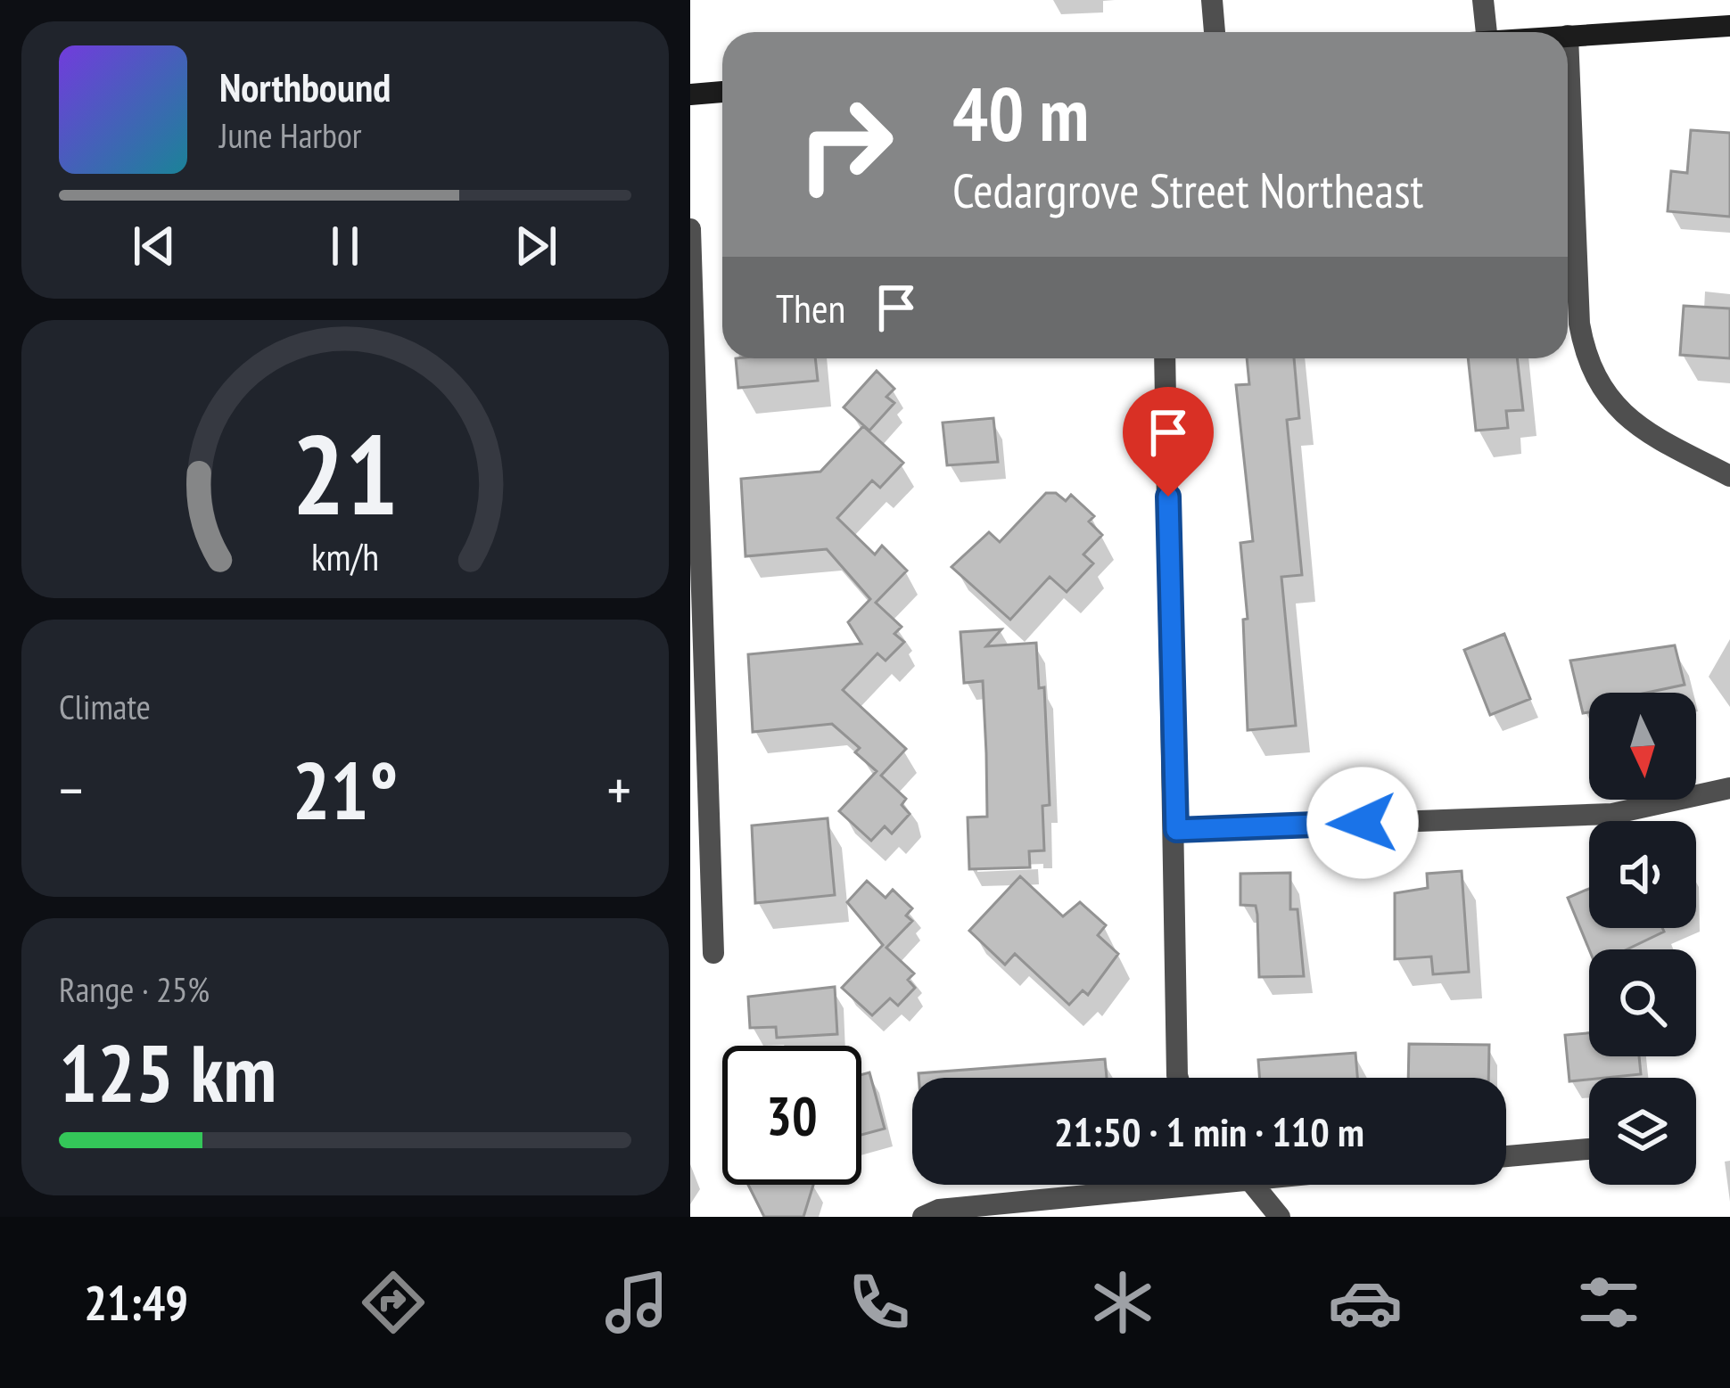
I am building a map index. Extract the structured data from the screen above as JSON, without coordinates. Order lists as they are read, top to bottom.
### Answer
{
  "north": "bottom",
  "page": {
    "turn": ["40 m", "Cedargrove Street Northeast"],
    "song": ["Northbound", "June Harbor"],
    "then": "Then",
    "tile": [
      "Climate",
      ["Range · 25%", "125 km"]
    ],
    "heat": ["−", "21°", "+"],
    "limit": "30",
    "trip": "21:50 · 1 min · 110 m",
    "tabs": "21:49",
    "gauge": ["21", "km/h"]
  }
}
